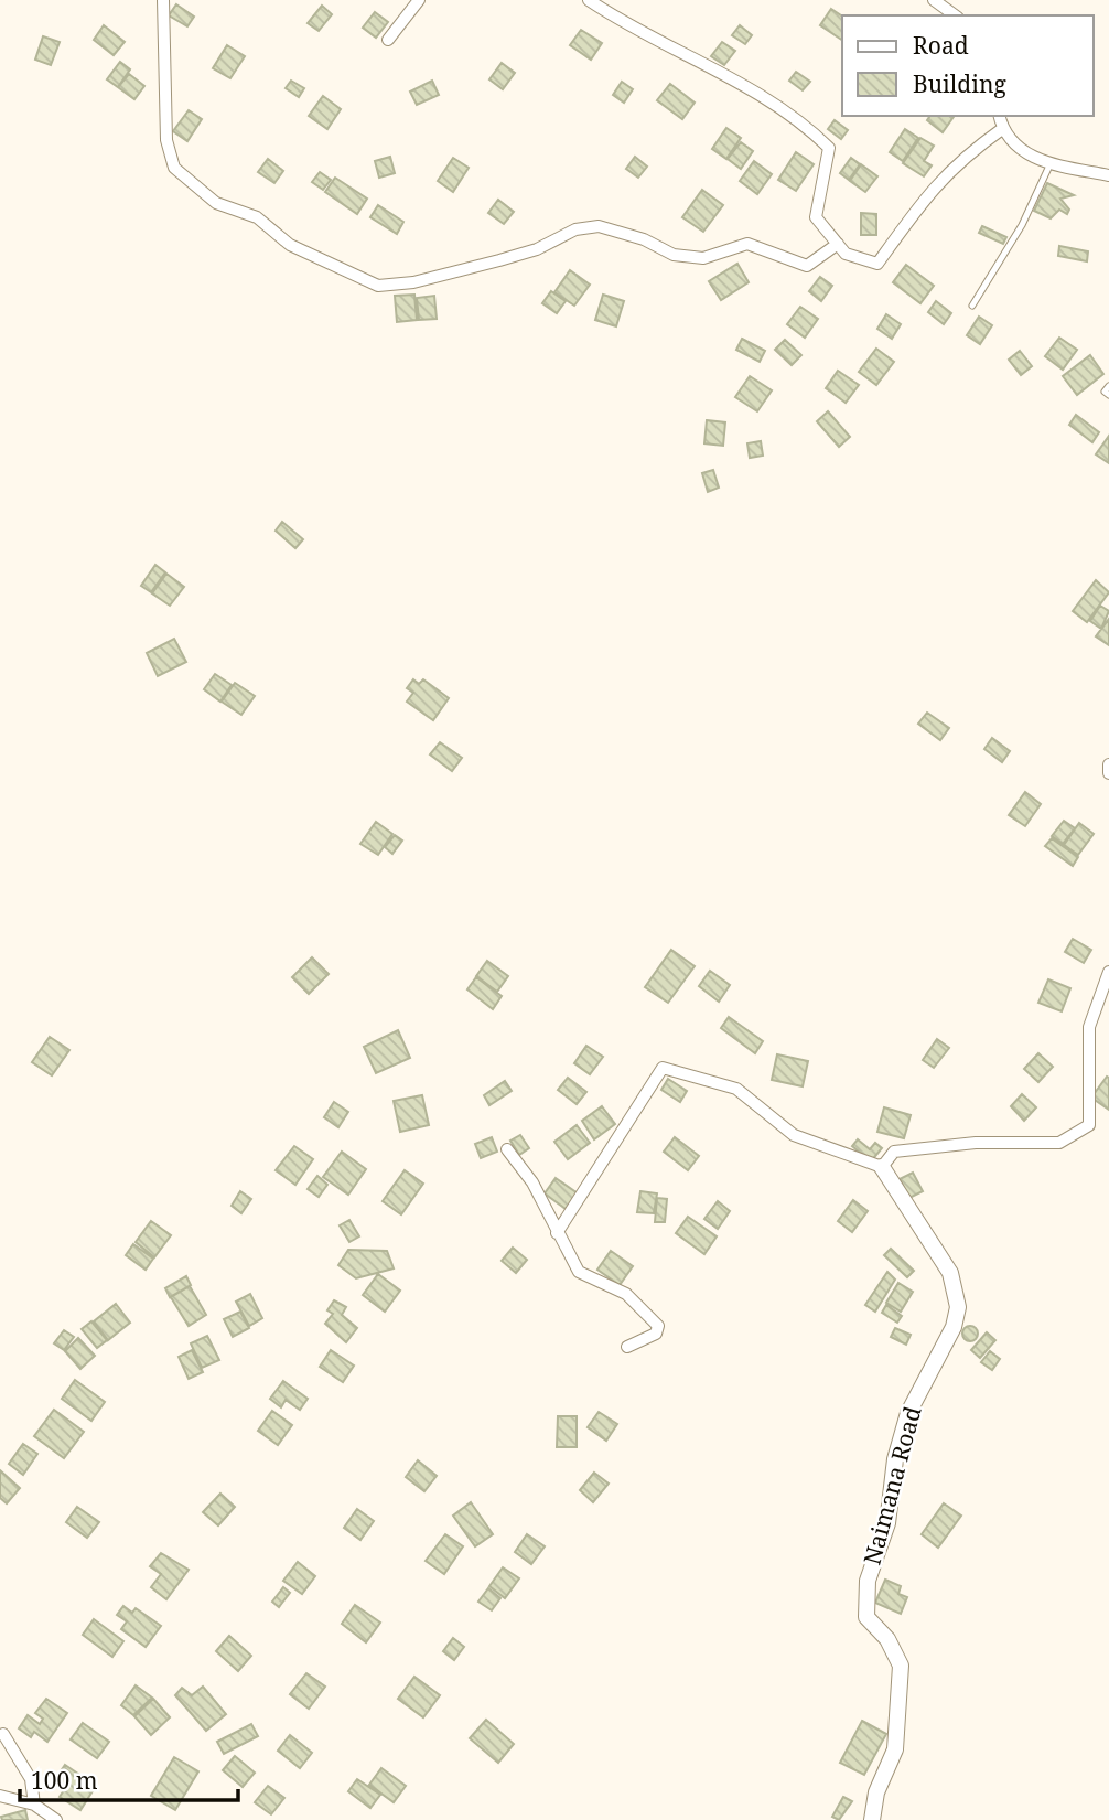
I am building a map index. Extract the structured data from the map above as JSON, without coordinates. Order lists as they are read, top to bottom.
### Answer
{
  "streets": {
    "street": ["Naimana Road"]
  },
  "legend": ["Road", "Building"],
  "scale_bar": "100 m"
}
